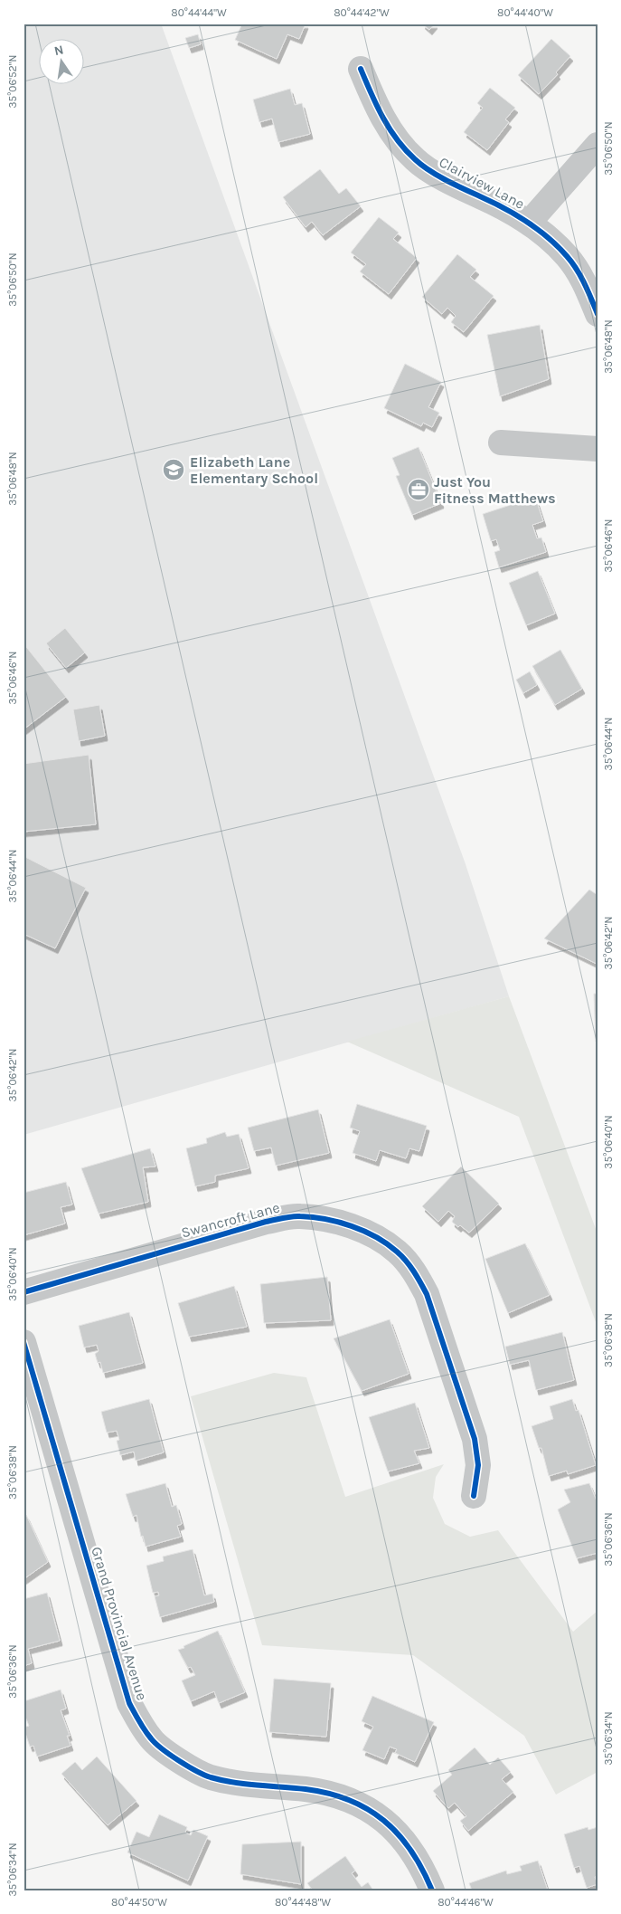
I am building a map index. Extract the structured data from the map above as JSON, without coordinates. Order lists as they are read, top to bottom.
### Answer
{
  "streets": {
    "street": ["Clairview Lane", "Swancroft Lane", "Grand Provincial Avenue"]
  },
  "places": {
    "school or university": ["Elizabeth Lane Elementary School"],
    "office": ["Just You Fitness Matthews"]
  },
  "north": "top",
  "coordinates": [
    "80°44'44\"W",
    "80°44'42\"W",
    "80°44'40\"W",
    "35°06'52\"N",
    "35°06'50\"N",
    "35°06'48\"N",
    "35°06'46\"N",
    "35°06'44\"N",
    "35°06'42\"N",
    "35°06'40\"N",
    "35°06'38\"N",
    "35°06'36\"N",
    "35°06'34\"N",
    "80°44'50\"W",
    "80°44'48\"W",
    "80°44'46\"W"
  ]
}
